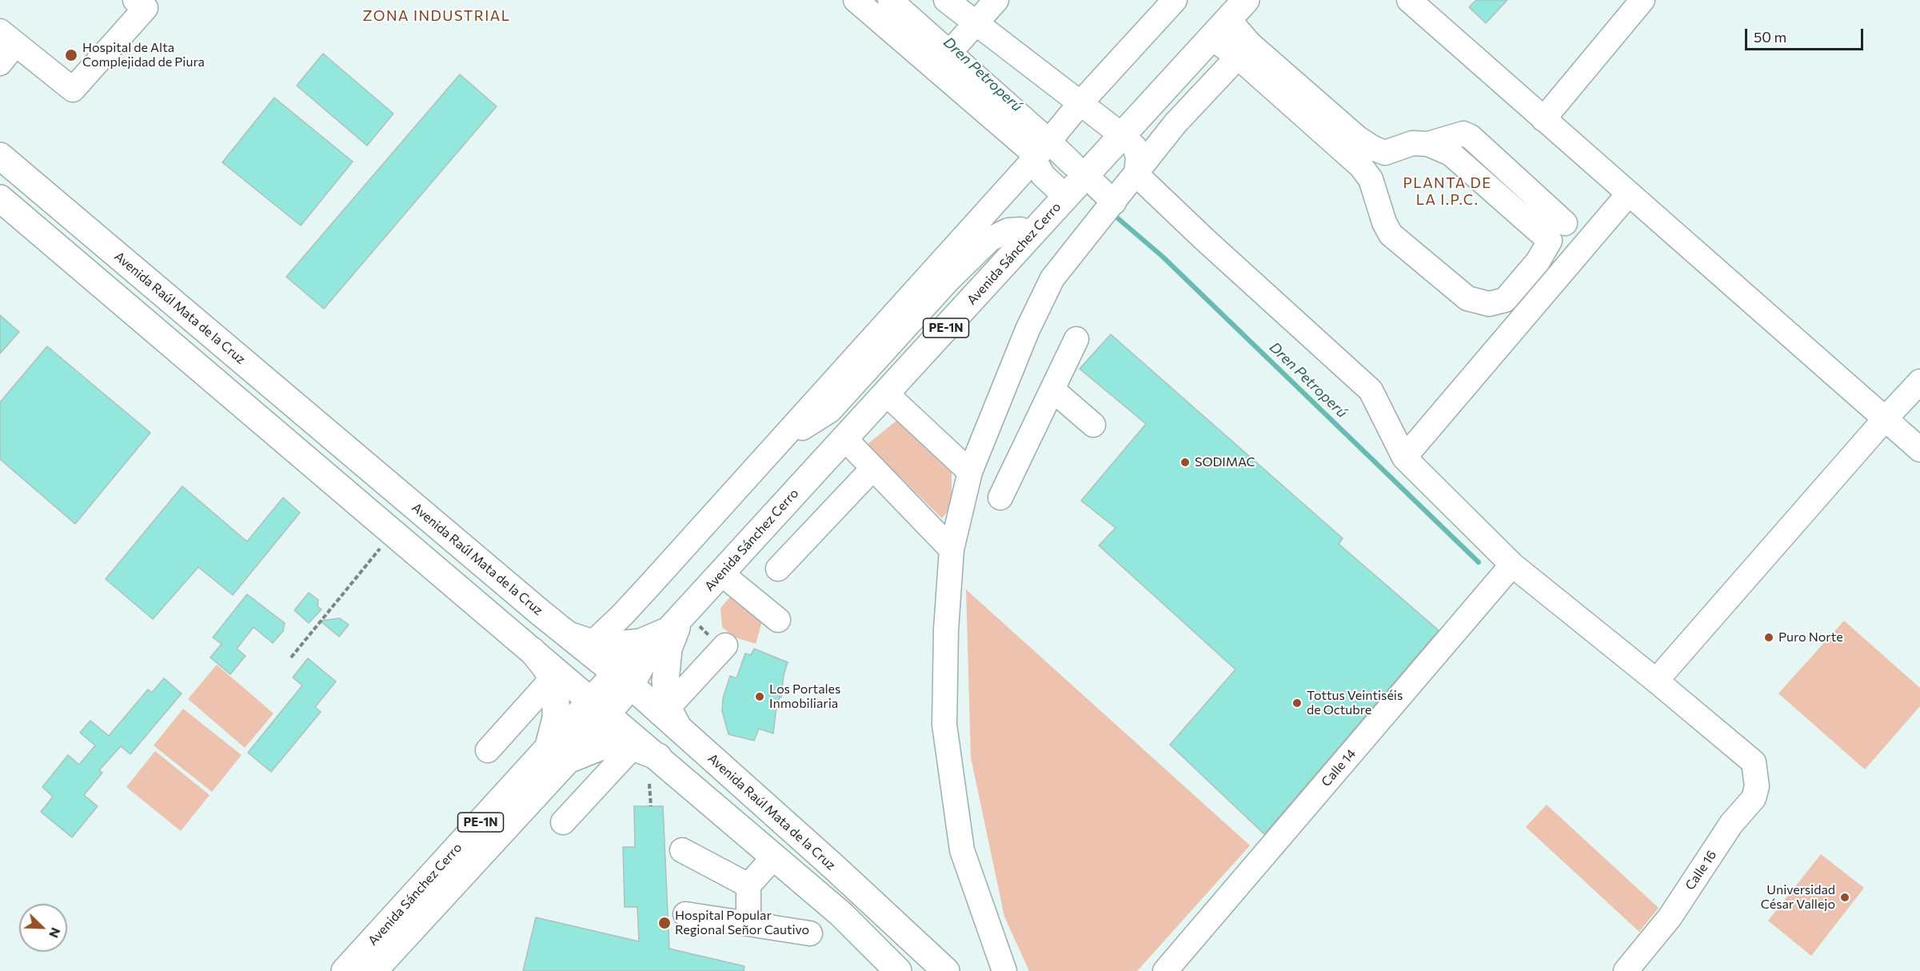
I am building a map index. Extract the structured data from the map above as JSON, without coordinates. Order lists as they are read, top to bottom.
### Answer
{
  "streets": {
    "main road": ["Avenida Sánchez Cerro", "Avenida Raúl Mata de la Cruz", "PE-1N"],
    "street": ["Calle 14", "Calle 16"]
  },
  "crossings": [
    ["Avenida Sánchez Cerro", "Avenida Raúl Mata de la Cruz"]
  ],
  "districts": ["ZONA INDUSTRIAL", "PLANTA DE LA I.P.C."],
  "water": ["Dren Petroperú"],
  "places": [
    "Hospital de Alta Complejidad de Piura",
    "SODIMAC",
    "Puro Norte",
    "Los Portales Inmobiliaria",
    "Tottus Veintiséis de Octubre",
    "Universidad César Vallejo",
    "Hospital Popular Regional Señor Cautivo"
  ],
  "scale_bar": "50 m",
  "north": "bottom right"
}
